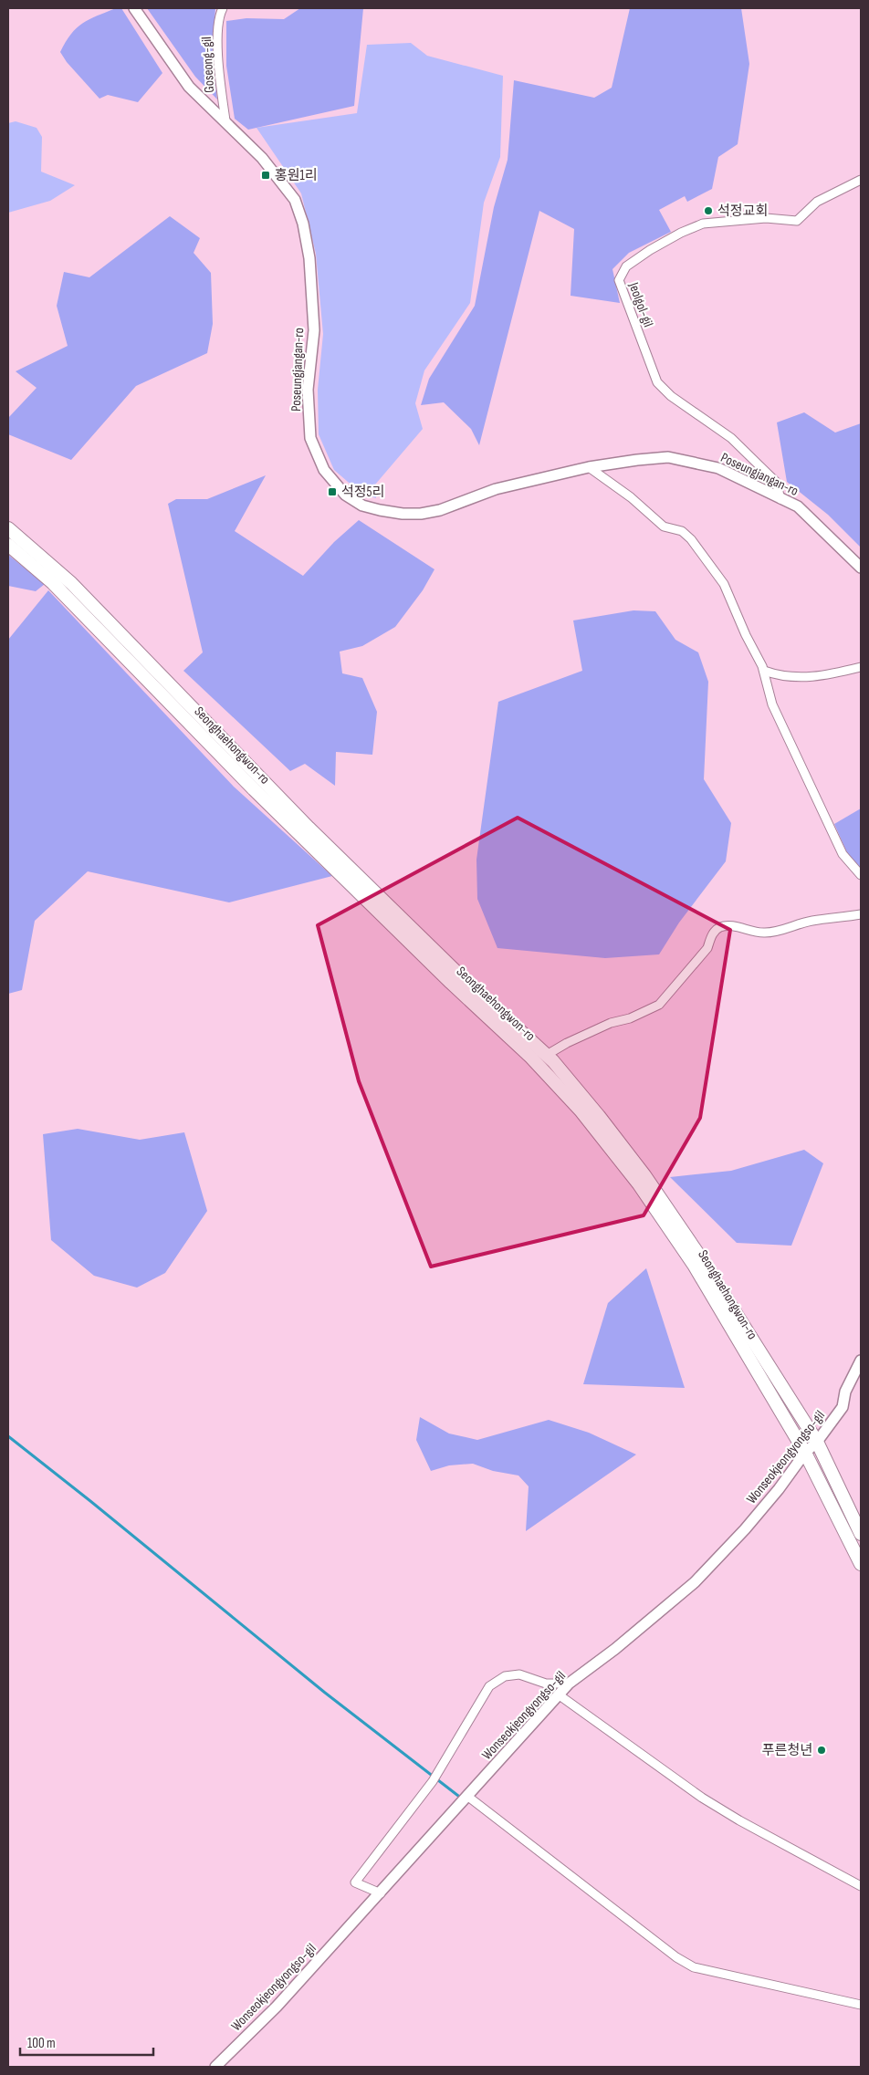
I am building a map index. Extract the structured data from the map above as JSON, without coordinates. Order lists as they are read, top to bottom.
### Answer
{
  "streets": {
    "main road": ["Seonghaehongwon-ro"],
    "street": [
      "Goseong-gil",
      "Jeolgol-gil",
      "Poseungjangan-ro",
      "Wonseokjeongyongso-gil"
    ]
  },
  "crossings": [
    ["Goseong-gil", "Poseungjangan-ro"],
    ["Jeolgol-gil", "Poseungjangan-ro"],
    ["Seonghaehongwon-ro", "Wonseokjeongyongso-gil"]
  ],
  "places": {
    "transit": ["홍원1리", "석정5리"],
    "other": ["석정교회", "푸른청년"]
  },
  "scale_bar": "100 m"
}
